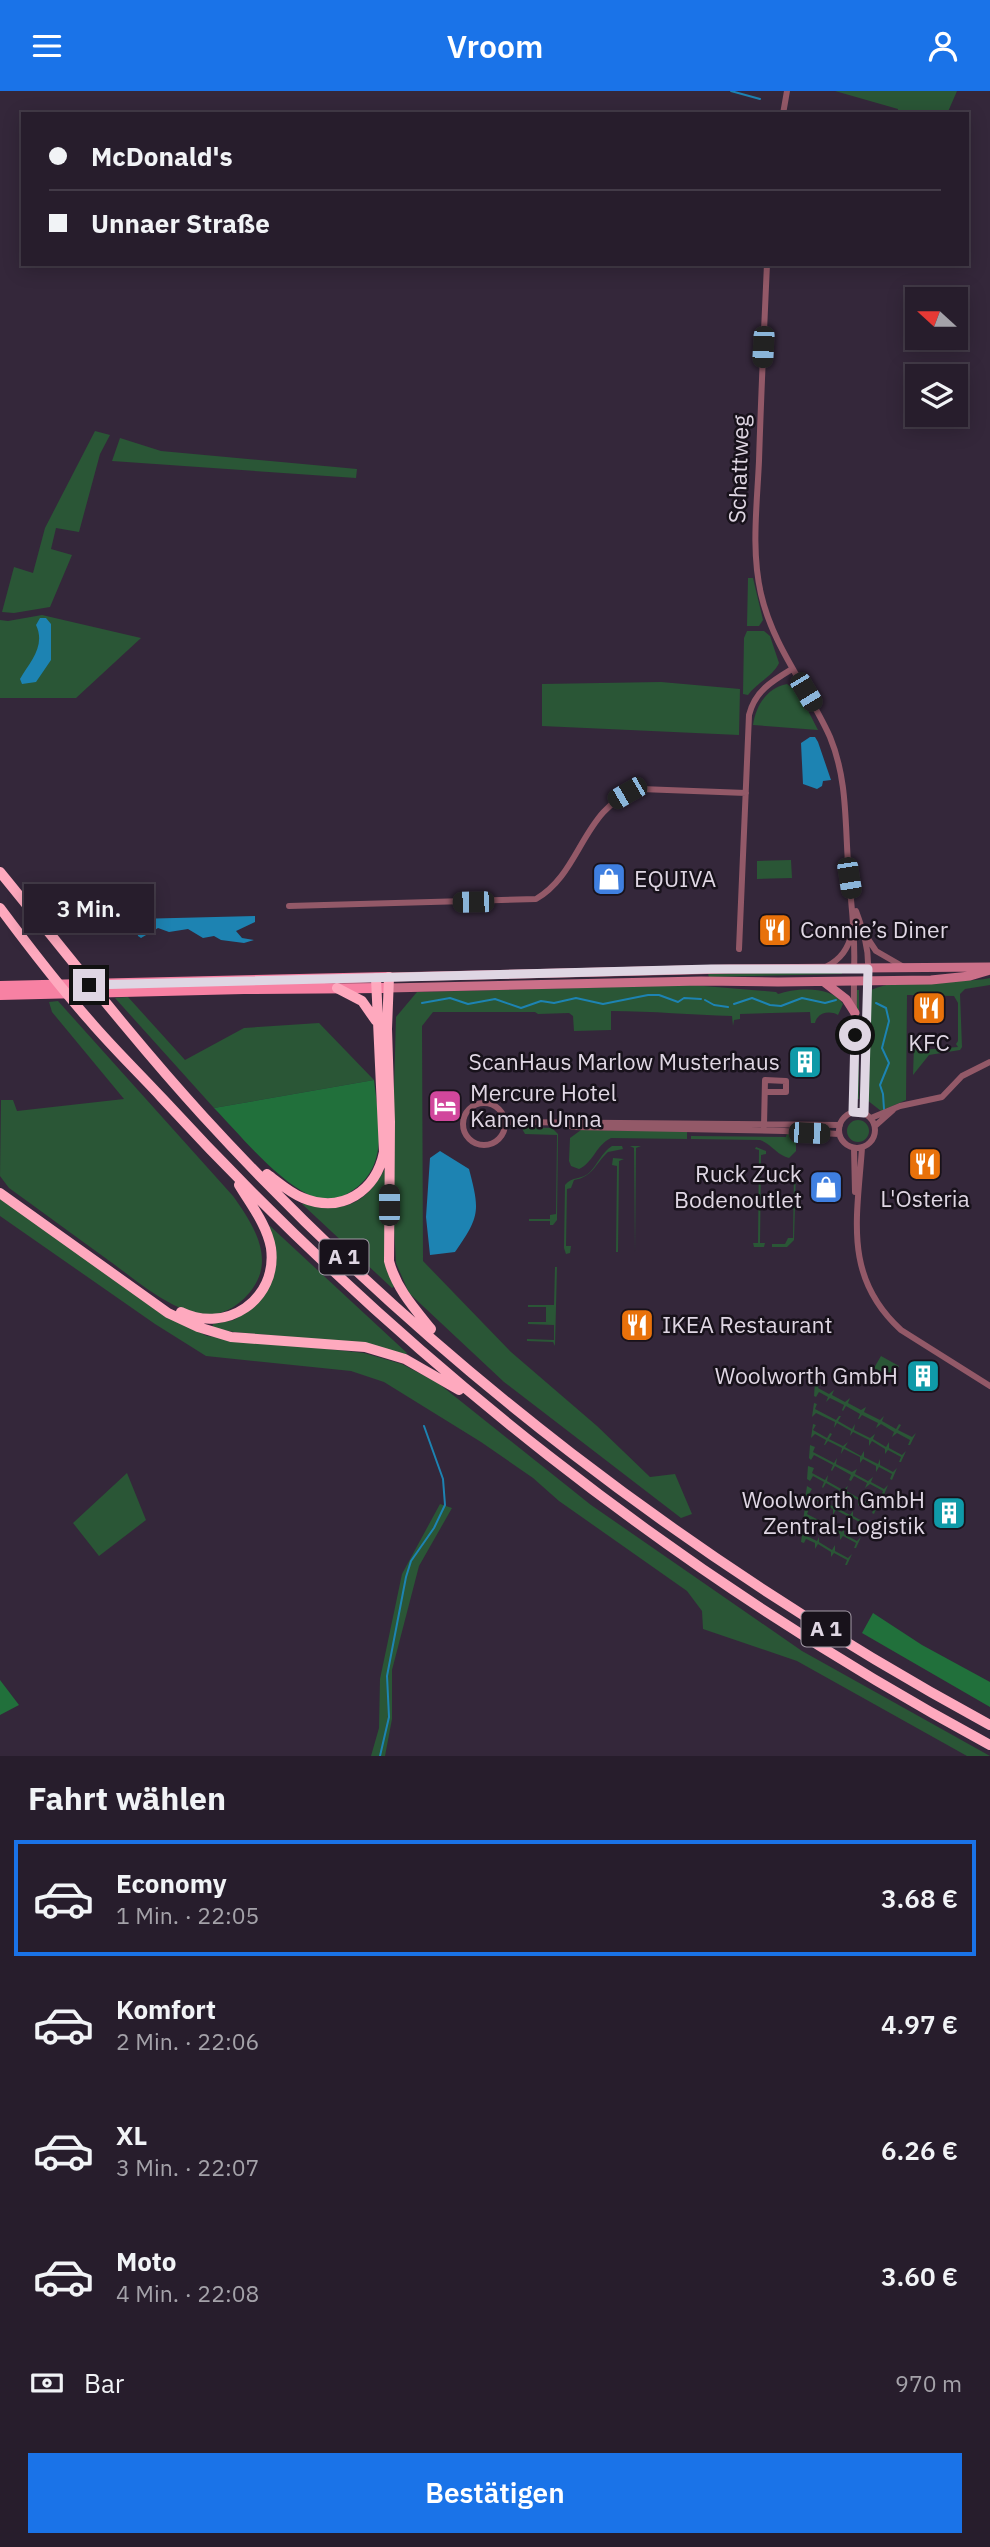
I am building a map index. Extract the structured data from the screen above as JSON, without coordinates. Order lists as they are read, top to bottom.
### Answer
{
  "streets": {
    "highway": ["A 1"],
    "main road": ["Schattweg"]
  },
  "places": {
    "shop": ["EQUIVA", "Ruck Zuck Bodenoutlet"],
    "restaurant": [
      "Connie’s Diner",
      "KFC",
      "L'Osteria",
      "IKEA Restaurant"
    ],
    "building": ["ScanHaus Marlow Musterhaus", "Woolworth GmbH", "Woolworth GmbH Zentral-Logistik"],
    "hotel": ["Mercure Hotel Kamen Unna"]
  },
  "north": "left",
  "page": {
    "header": "Vroom",
    "banner": ["McDonald's", "Unnaer Straße"],
    "bubble": "3 Min.",
    "heading": "Fahrt wählen",
    "list": [
      {
        "name": "Economy",
        "note": "1 Min. · 22:05",
        "value": "3.68 €"
      },
      {
        "name": "Komfort",
        "note": "2 Min. · 22:06",
        "value": "4.97 €"
      },
      {
        "name": "XL",
        "note": "3 Min. · 22:07",
        "value": "6.26 €"
      },
      {
        "name": "Moto",
        "note": "4 Min. · 22:08",
        "value": "3.60 €"
      }
    ],
    "pay": ["Bar", "970 m"],
    "buttons": "Bestätigen"
  }
}
